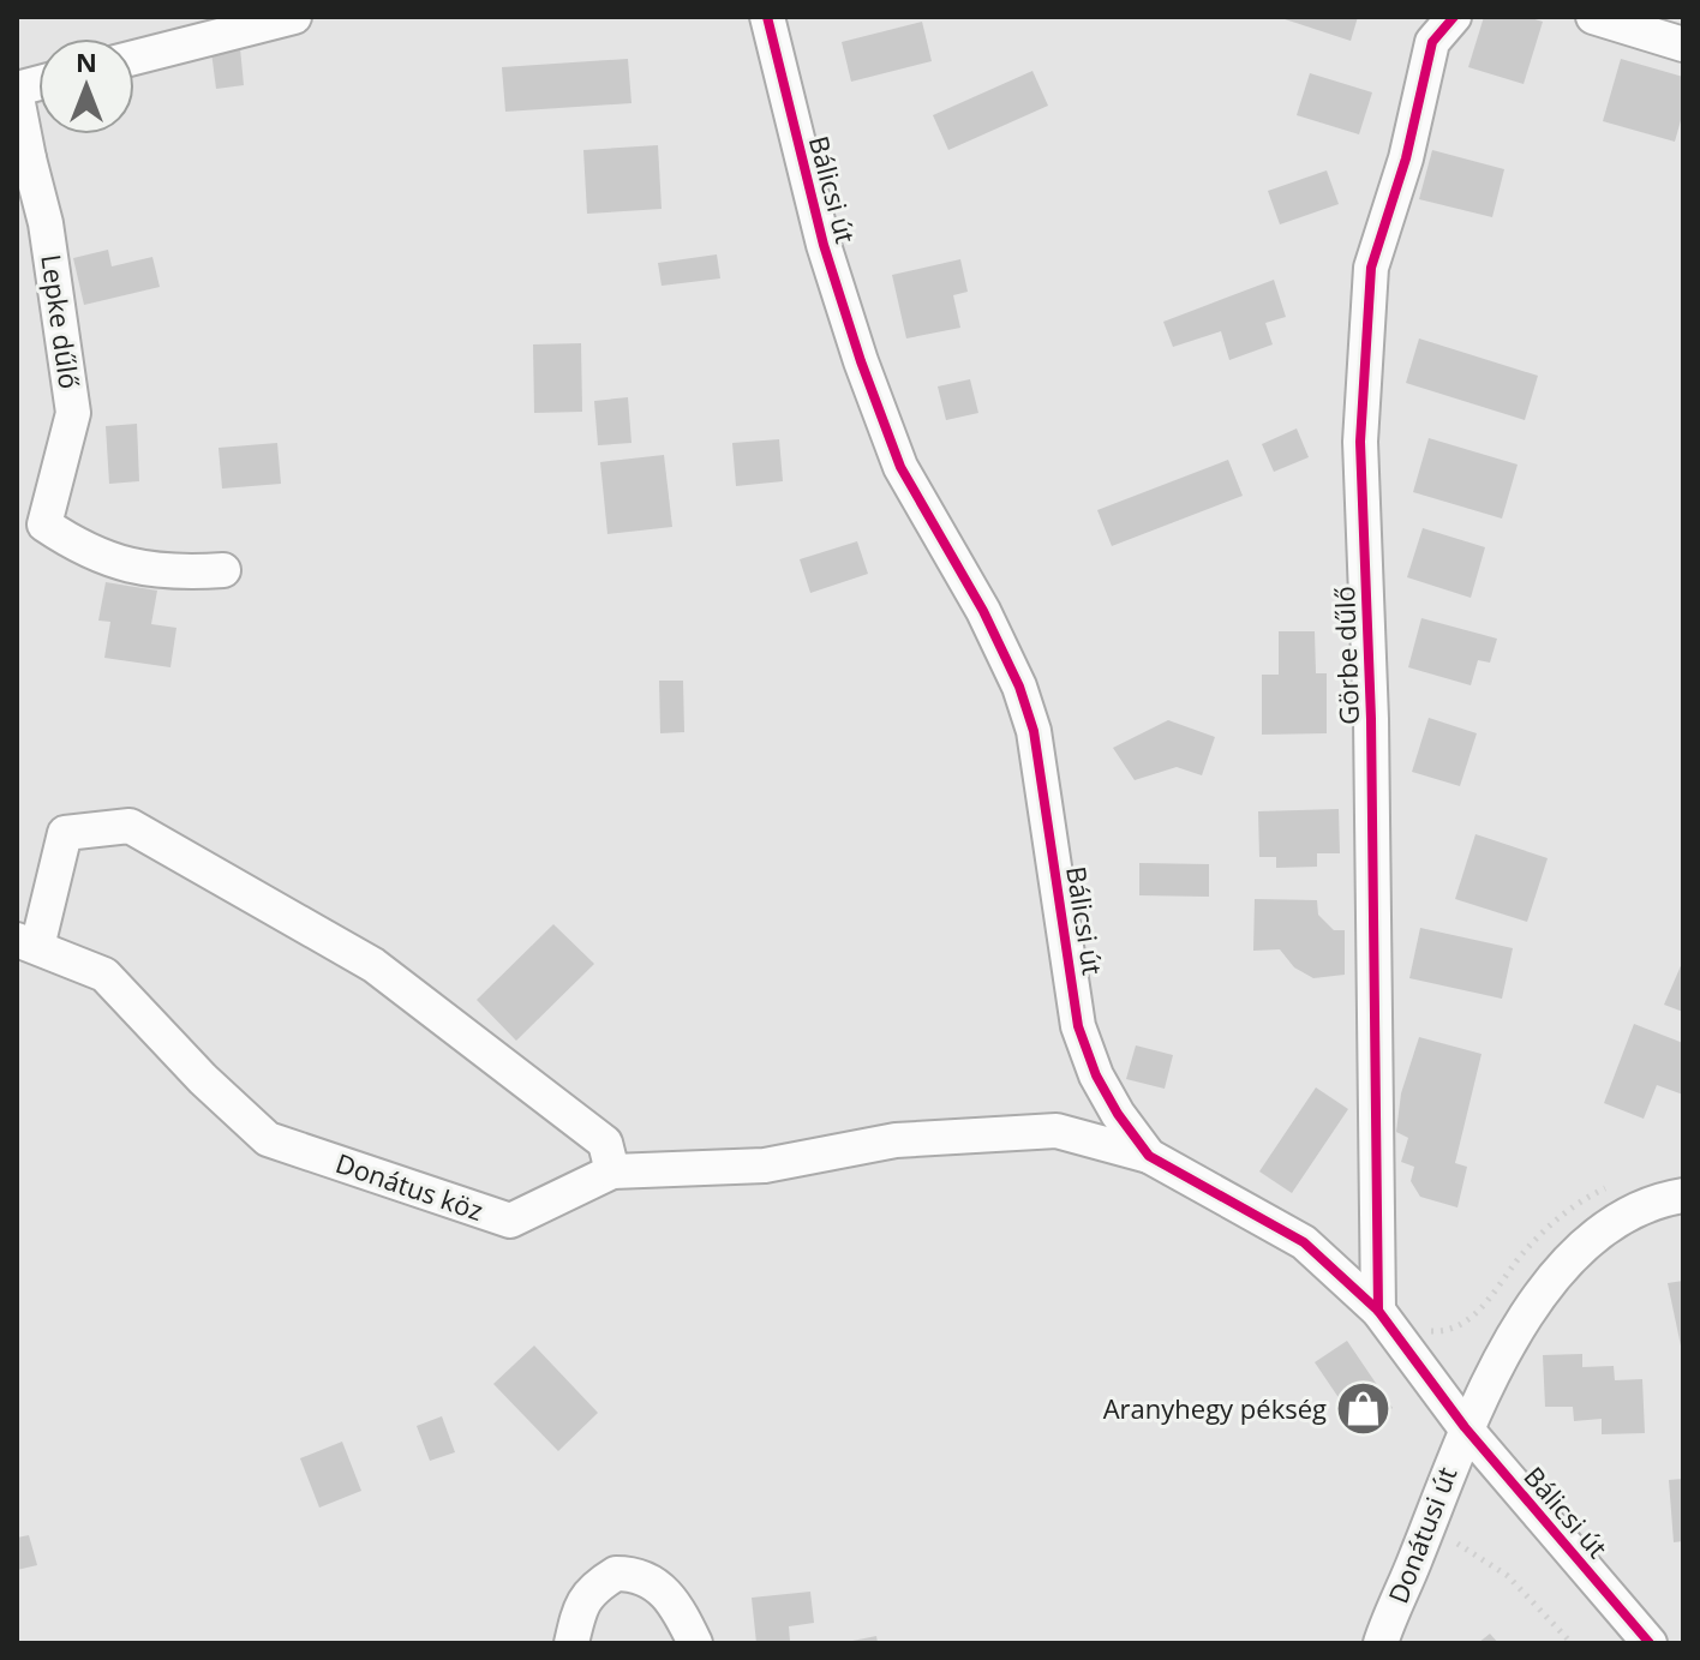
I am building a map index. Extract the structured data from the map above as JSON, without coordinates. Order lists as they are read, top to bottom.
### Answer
{
  "streets": {
    "street": [
      "Bálicsi út",
      "Lepke dűlő",
      "Görbe dűlő",
      "Donátus köz",
      "Donátusi út"
    ]
  },
  "crossings": [
    ["Bálicsi út", "Görbe dűlő"],
    ["Bálicsi út", "Donátus köz"],
    ["Bálicsi út", "Donátusi út"]
  ],
  "places": {
    "shop": ["Aranyhegy pékség"]
  },
  "north": "top"
}
